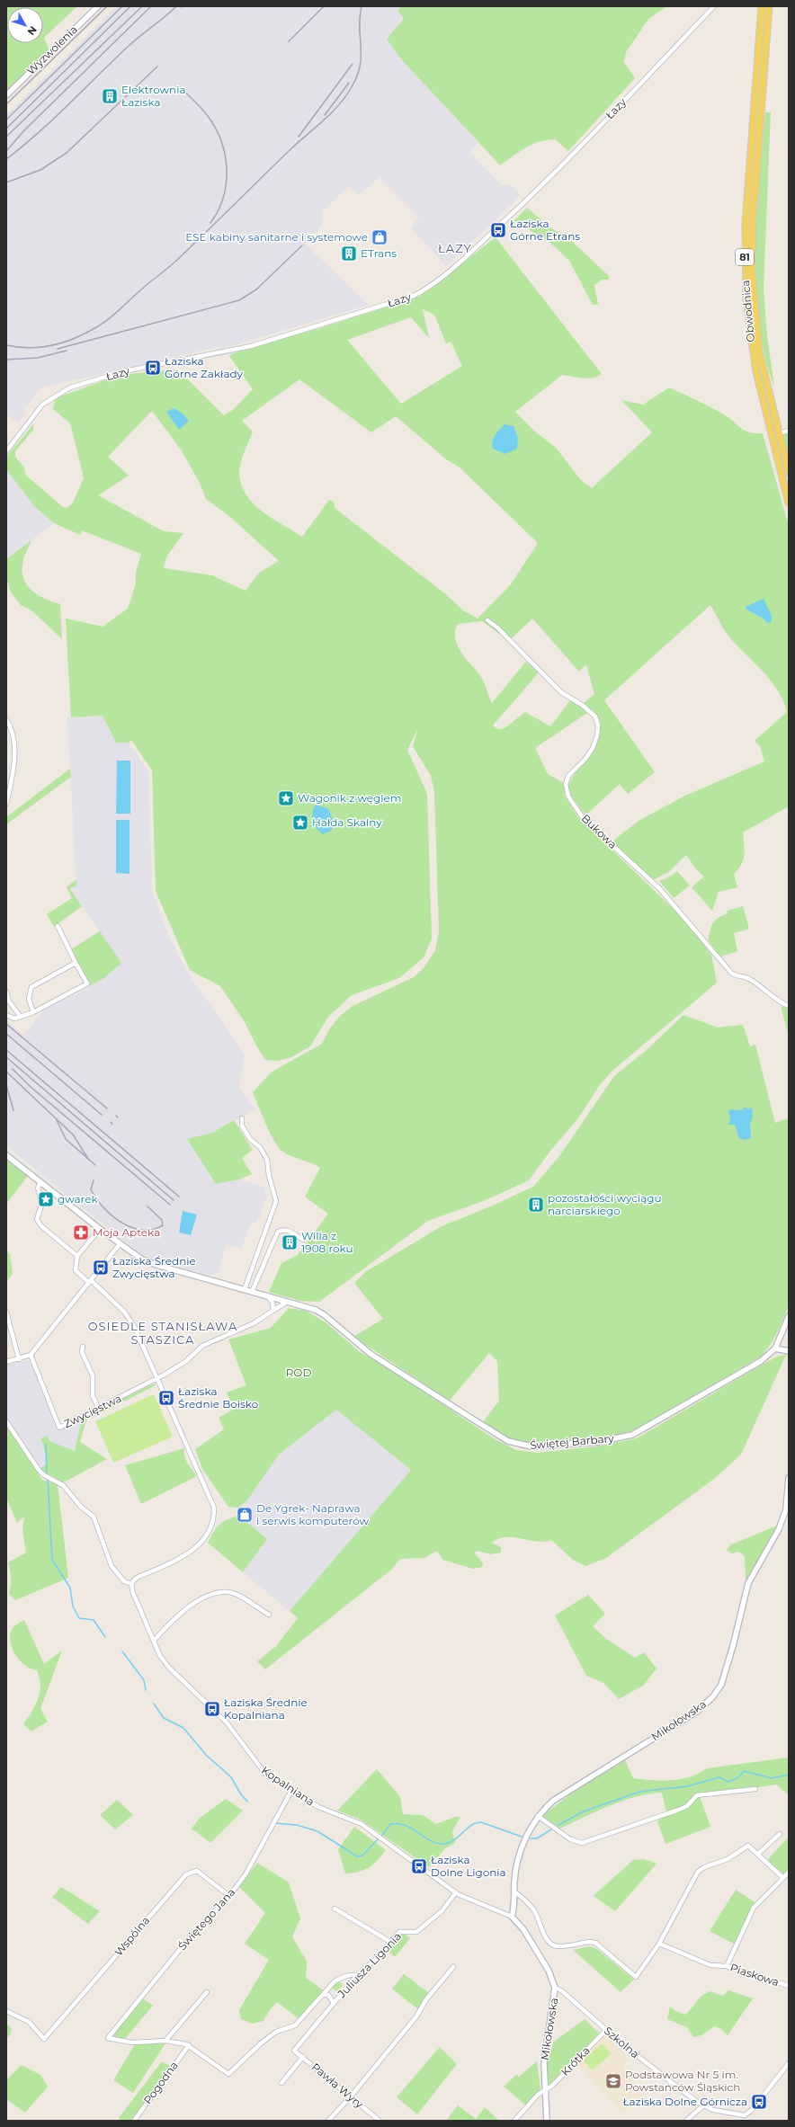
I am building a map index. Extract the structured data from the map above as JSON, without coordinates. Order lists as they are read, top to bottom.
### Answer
{
  "streets": {
    "main road": ["81", "Obwodnica"],
    "street": [
      "Wyzwolenia",
      "Łazy",
      "Bukowa",
      "Zwycięstwa",
      "Świętej Barbary",
      "Mikołowska",
      "Kopalniana",
      "Świętego Jana",
      "Wspólna",
      "Juliusza Ligonia",
      "Piaskowa",
      "Szkolna",
      "Krótka",
      "Pogodna",
      "Pawła Wyry"
    ]
  },
  "crossings": [
    ["Zwycięstwa", "Świętej Barbary"],
    ["Mikołowska", "Kopalniana"],
    ["Mikołowska", "Szkolna"],
    ["Mikołowska", "Krótka"],
    ["Kopalniana", "Świętego Jana"],
    ["Kopalniana", "Juliusza Ligonia"],
    ["Świętego Jana", "Wspólna"],
    ["Świętego Jana", "Juliusza Ligonia"],
    ["Juliusza Ligonia", "Pogodna"],
    ["Juliusza Ligonia", "Pawła Wyry"],
    ["Szkolna", "Krótka"]
  ],
  "districts": ["ŁAZY", "OSIEDLE STANISŁAWA STASZICA"],
  "parks": ["ROD"],
  "places": {
    "building": [
      "Elektrownia Łaziska",
      "ETrans",
      "pozostałości wyciągu narciarskiego",
      "Willa z 1908 roku"
    ],
    "bus stop": [
      "Łaziska Górne Etrans",
      "Łaziska Górne Zakłady",
      "Łaziska Średnie Zwycięstwa",
      "Łaziska Średnie Boisko",
      "Łaziska Średnie Kopalniana",
      "Łaziska Dolne Ligonia",
      "Łaziska Dolne Górnicza"
    ],
    "shop": ["ESE kabiny sanitarne i systemowe", "De Ygrek- Naprawa i serwis komputerów"],
    "place": ["Wagonik z węglem", "Hałda Skalny", "gwarek"],
    "pharmacy": ["Moja Apteka"],
    "school or university": ["Podstawowa Nr 5 im. Powstańców Śląskich"]
  },
  "north": "bottom right"
}
